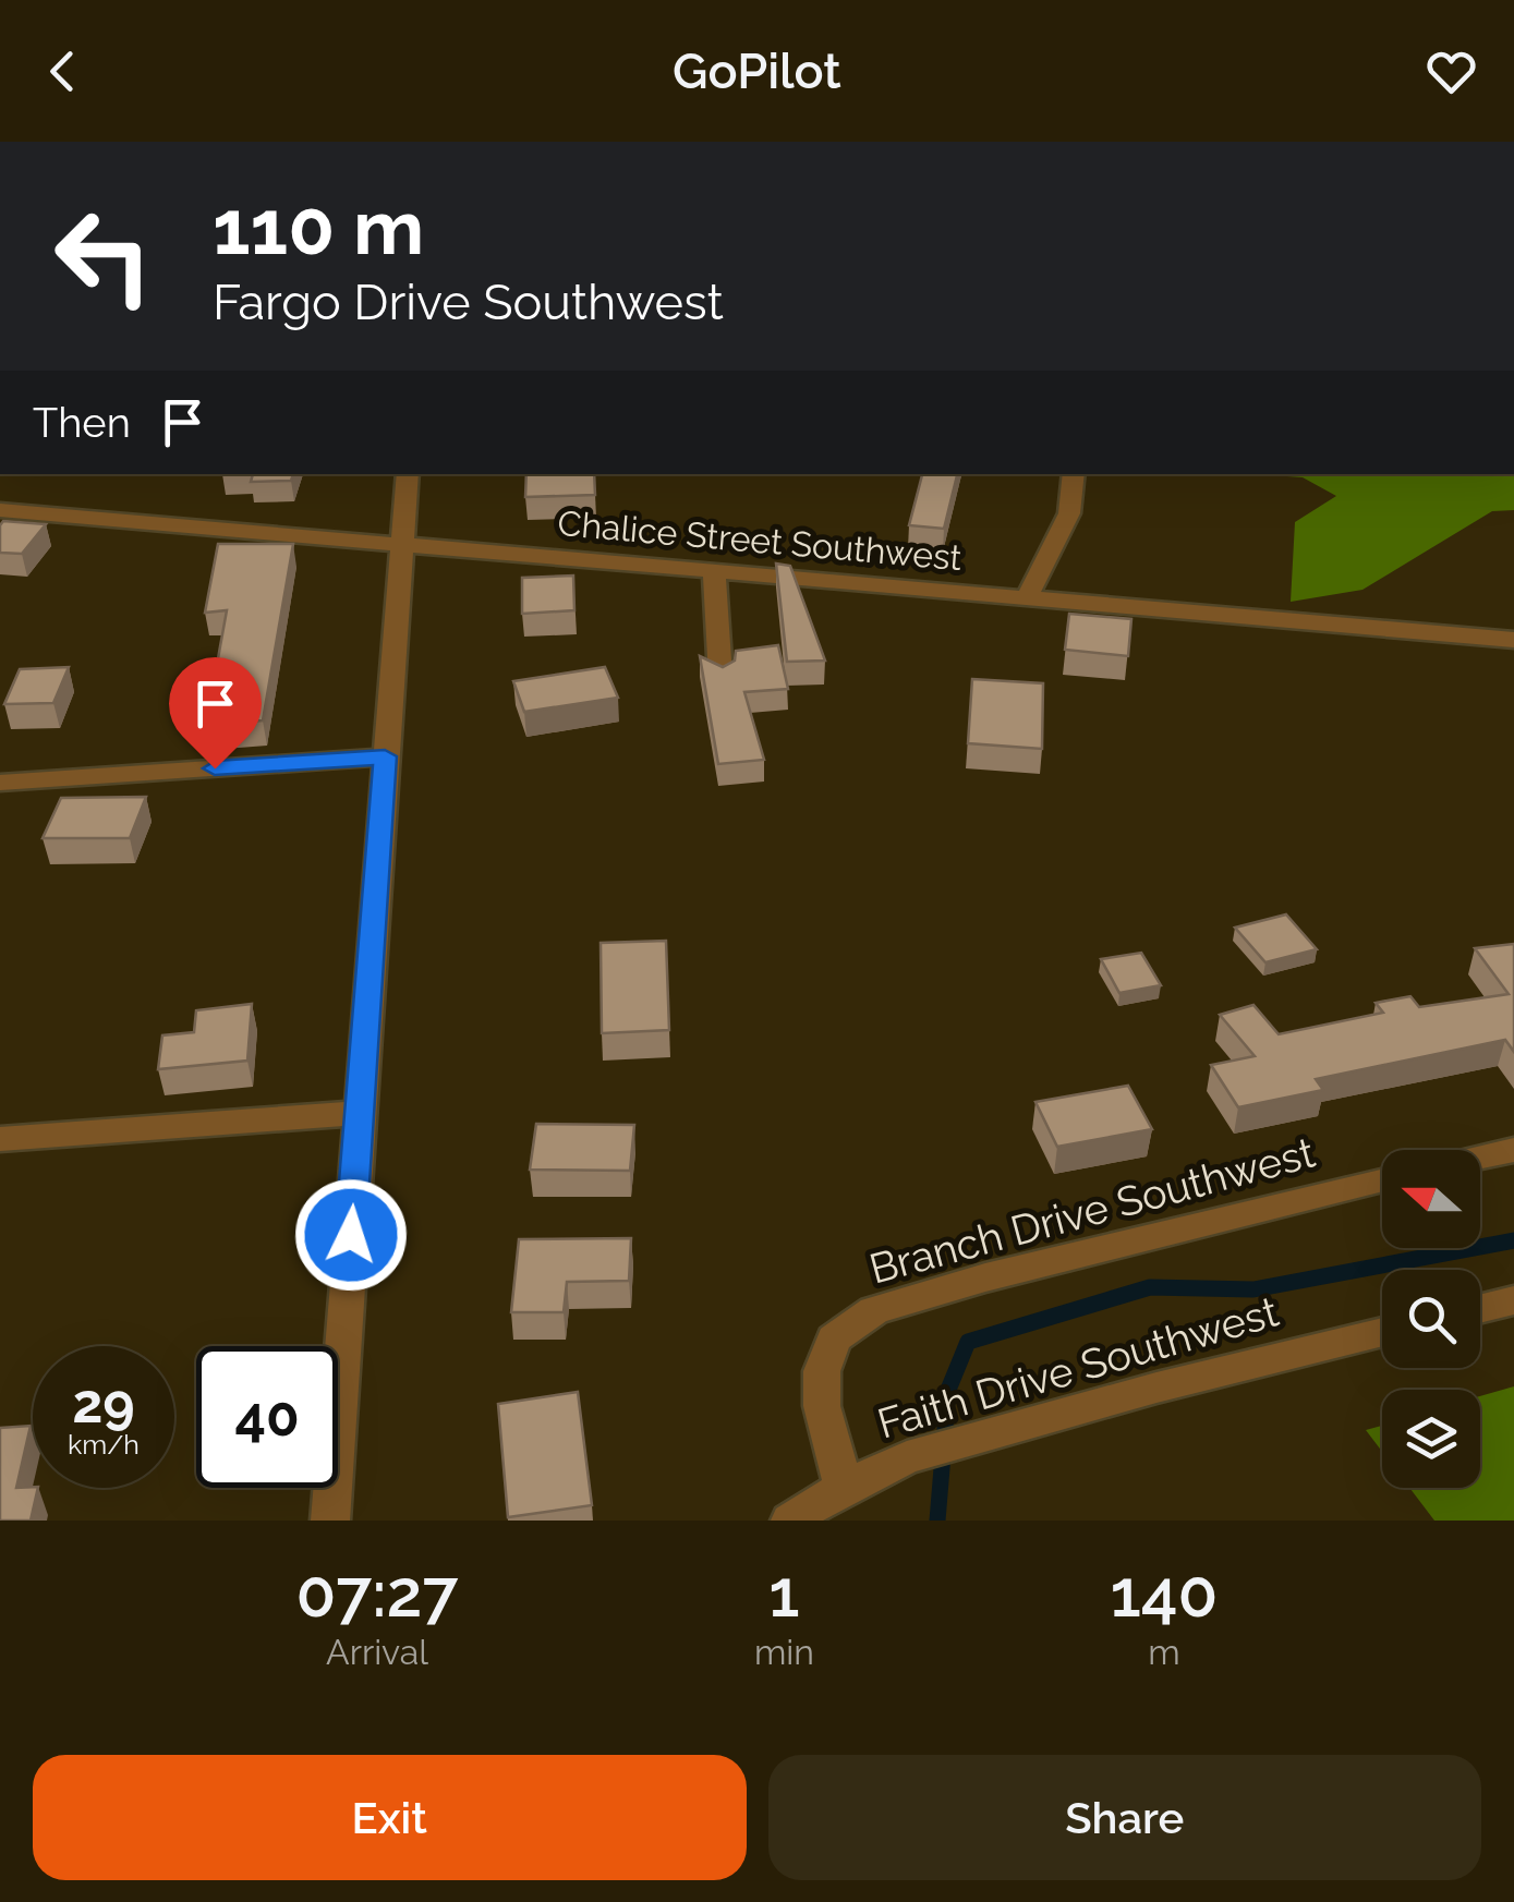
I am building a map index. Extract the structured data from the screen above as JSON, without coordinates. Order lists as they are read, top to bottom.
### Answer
{
  "streets": {
    "street": ["Chalice Street Southwest", "Branch Drive Southwest", "Faith Drive Southwest"]
  },
  "crossings": [
    ["Branch Drive Southwest", "Faith Drive Southwest"]
  ],
  "north": "left",
  "page": {
    "header": "GoPilot",
    "turn": ["110 m", "Fargo Drive Southwest"],
    "then": "Then",
    "speed": "29 km/h",
    "limit": "40",
    "eta": [
      "07:27",
      "Arrival",
      "1",
      "min",
      "140",
      "m"
    ],
    "buttons": ["Exit", "Share"]
  }
}
